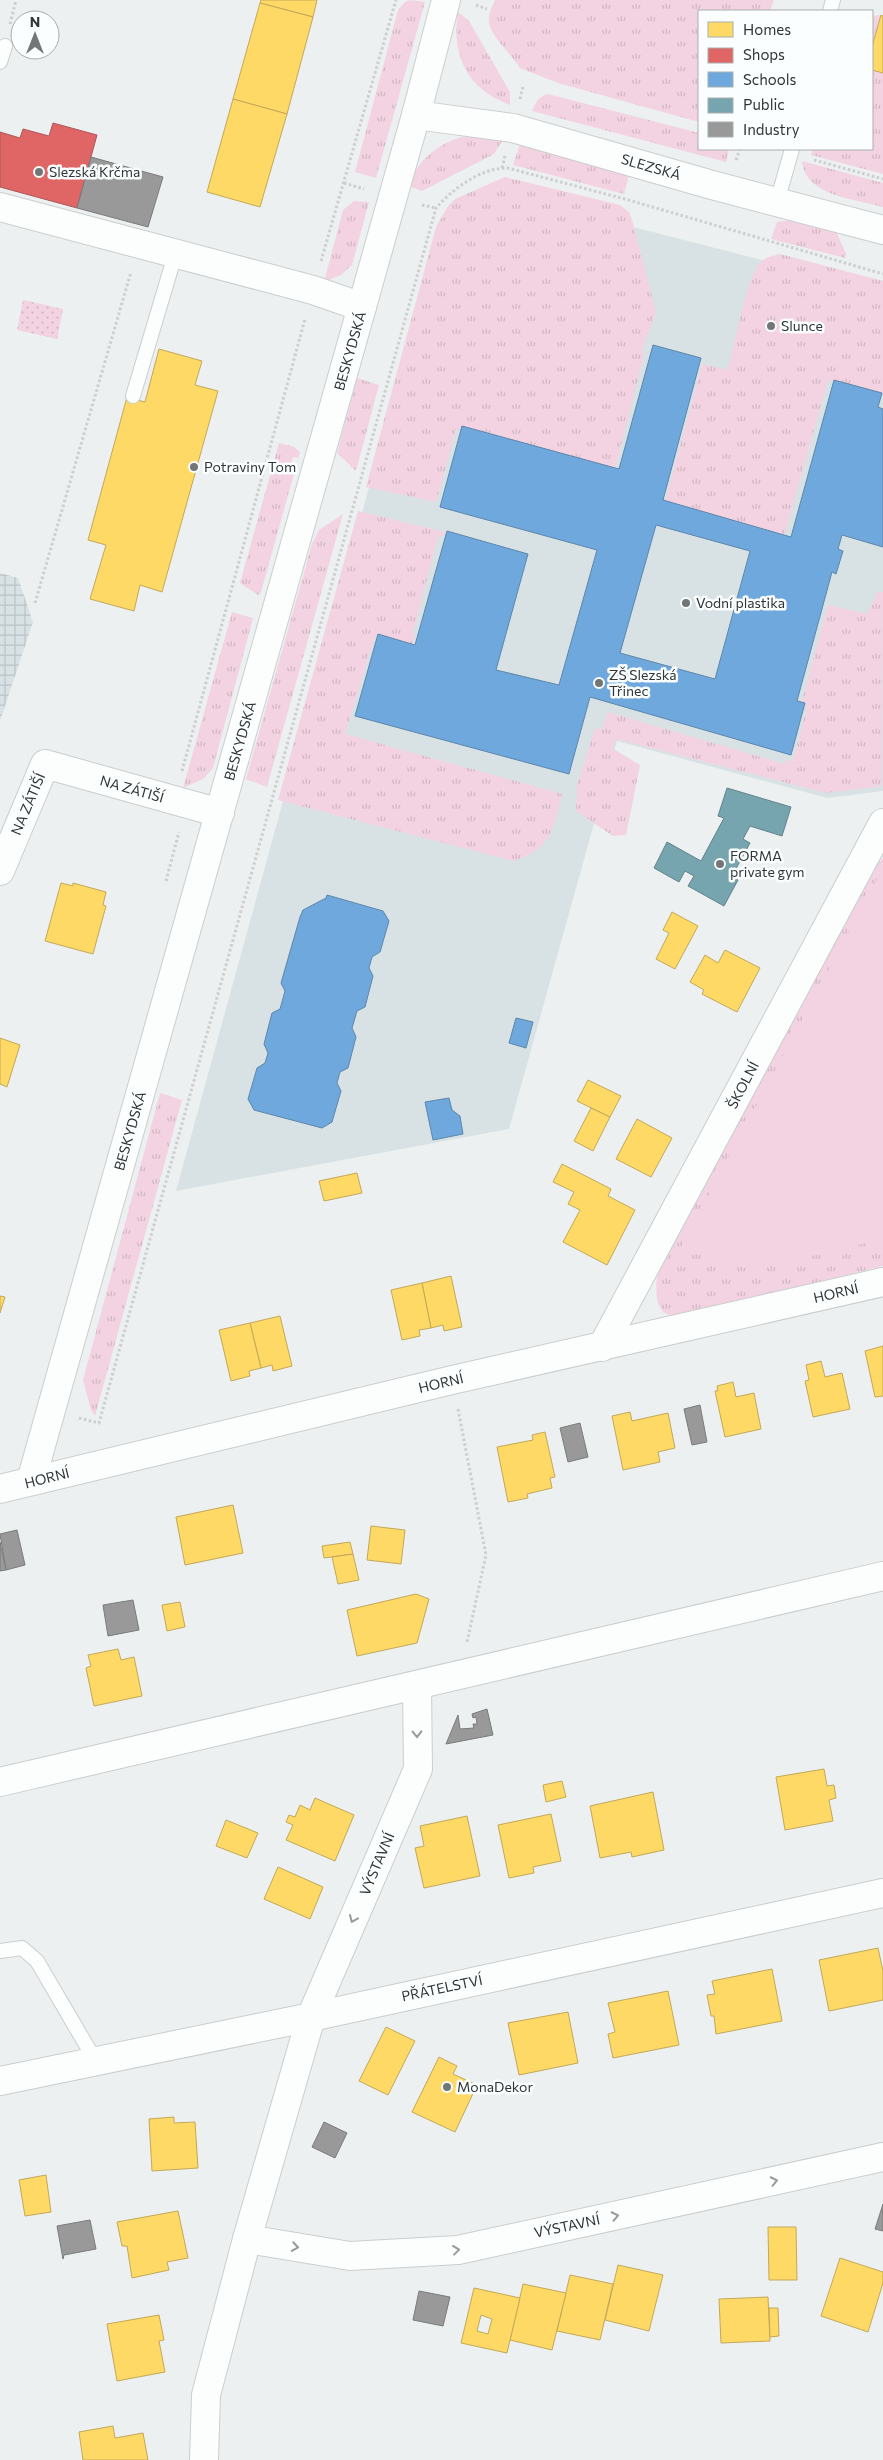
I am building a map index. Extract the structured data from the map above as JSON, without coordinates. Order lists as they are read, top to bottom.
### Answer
{
  "streets": {
    "street": [
      "SLEZSKÁ",
      "BESKYDSKÁ",
      "NA ZÁTIŠÍ",
      "ŠKOLNÍ",
      "HORNÍ",
      "VÝSTAVNÍ",
      "PŘÁTELSTVÍ"
    ]
  },
  "crossings": [
    ["SLEZSKÁ", "BESKYDSKÁ"],
    ["BESKYDSKÁ", "NA ZÁTIŠÍ"],
    ["BESKYDSKÁ", "HORNÍ"],
    ["ŠKOLNÍ", "HORNÍ"],
    ["VÝSTAVNÍ", "PŘÁTELSTVÍ"]
  ],
  "places": [
    "Slezská Krčma",
    "Slunce",
    "Potraviny Tom",
    "Vodní plastika",
    "ZŠ Slezská Třinec",
    "FORMA private gym",
    "MonaDekor"
  ],
  "legend": [
    "Homes",
    "Shops",
    "Schools",
    "Public",
    "Industry"
  ],
  "north": "top"
}
